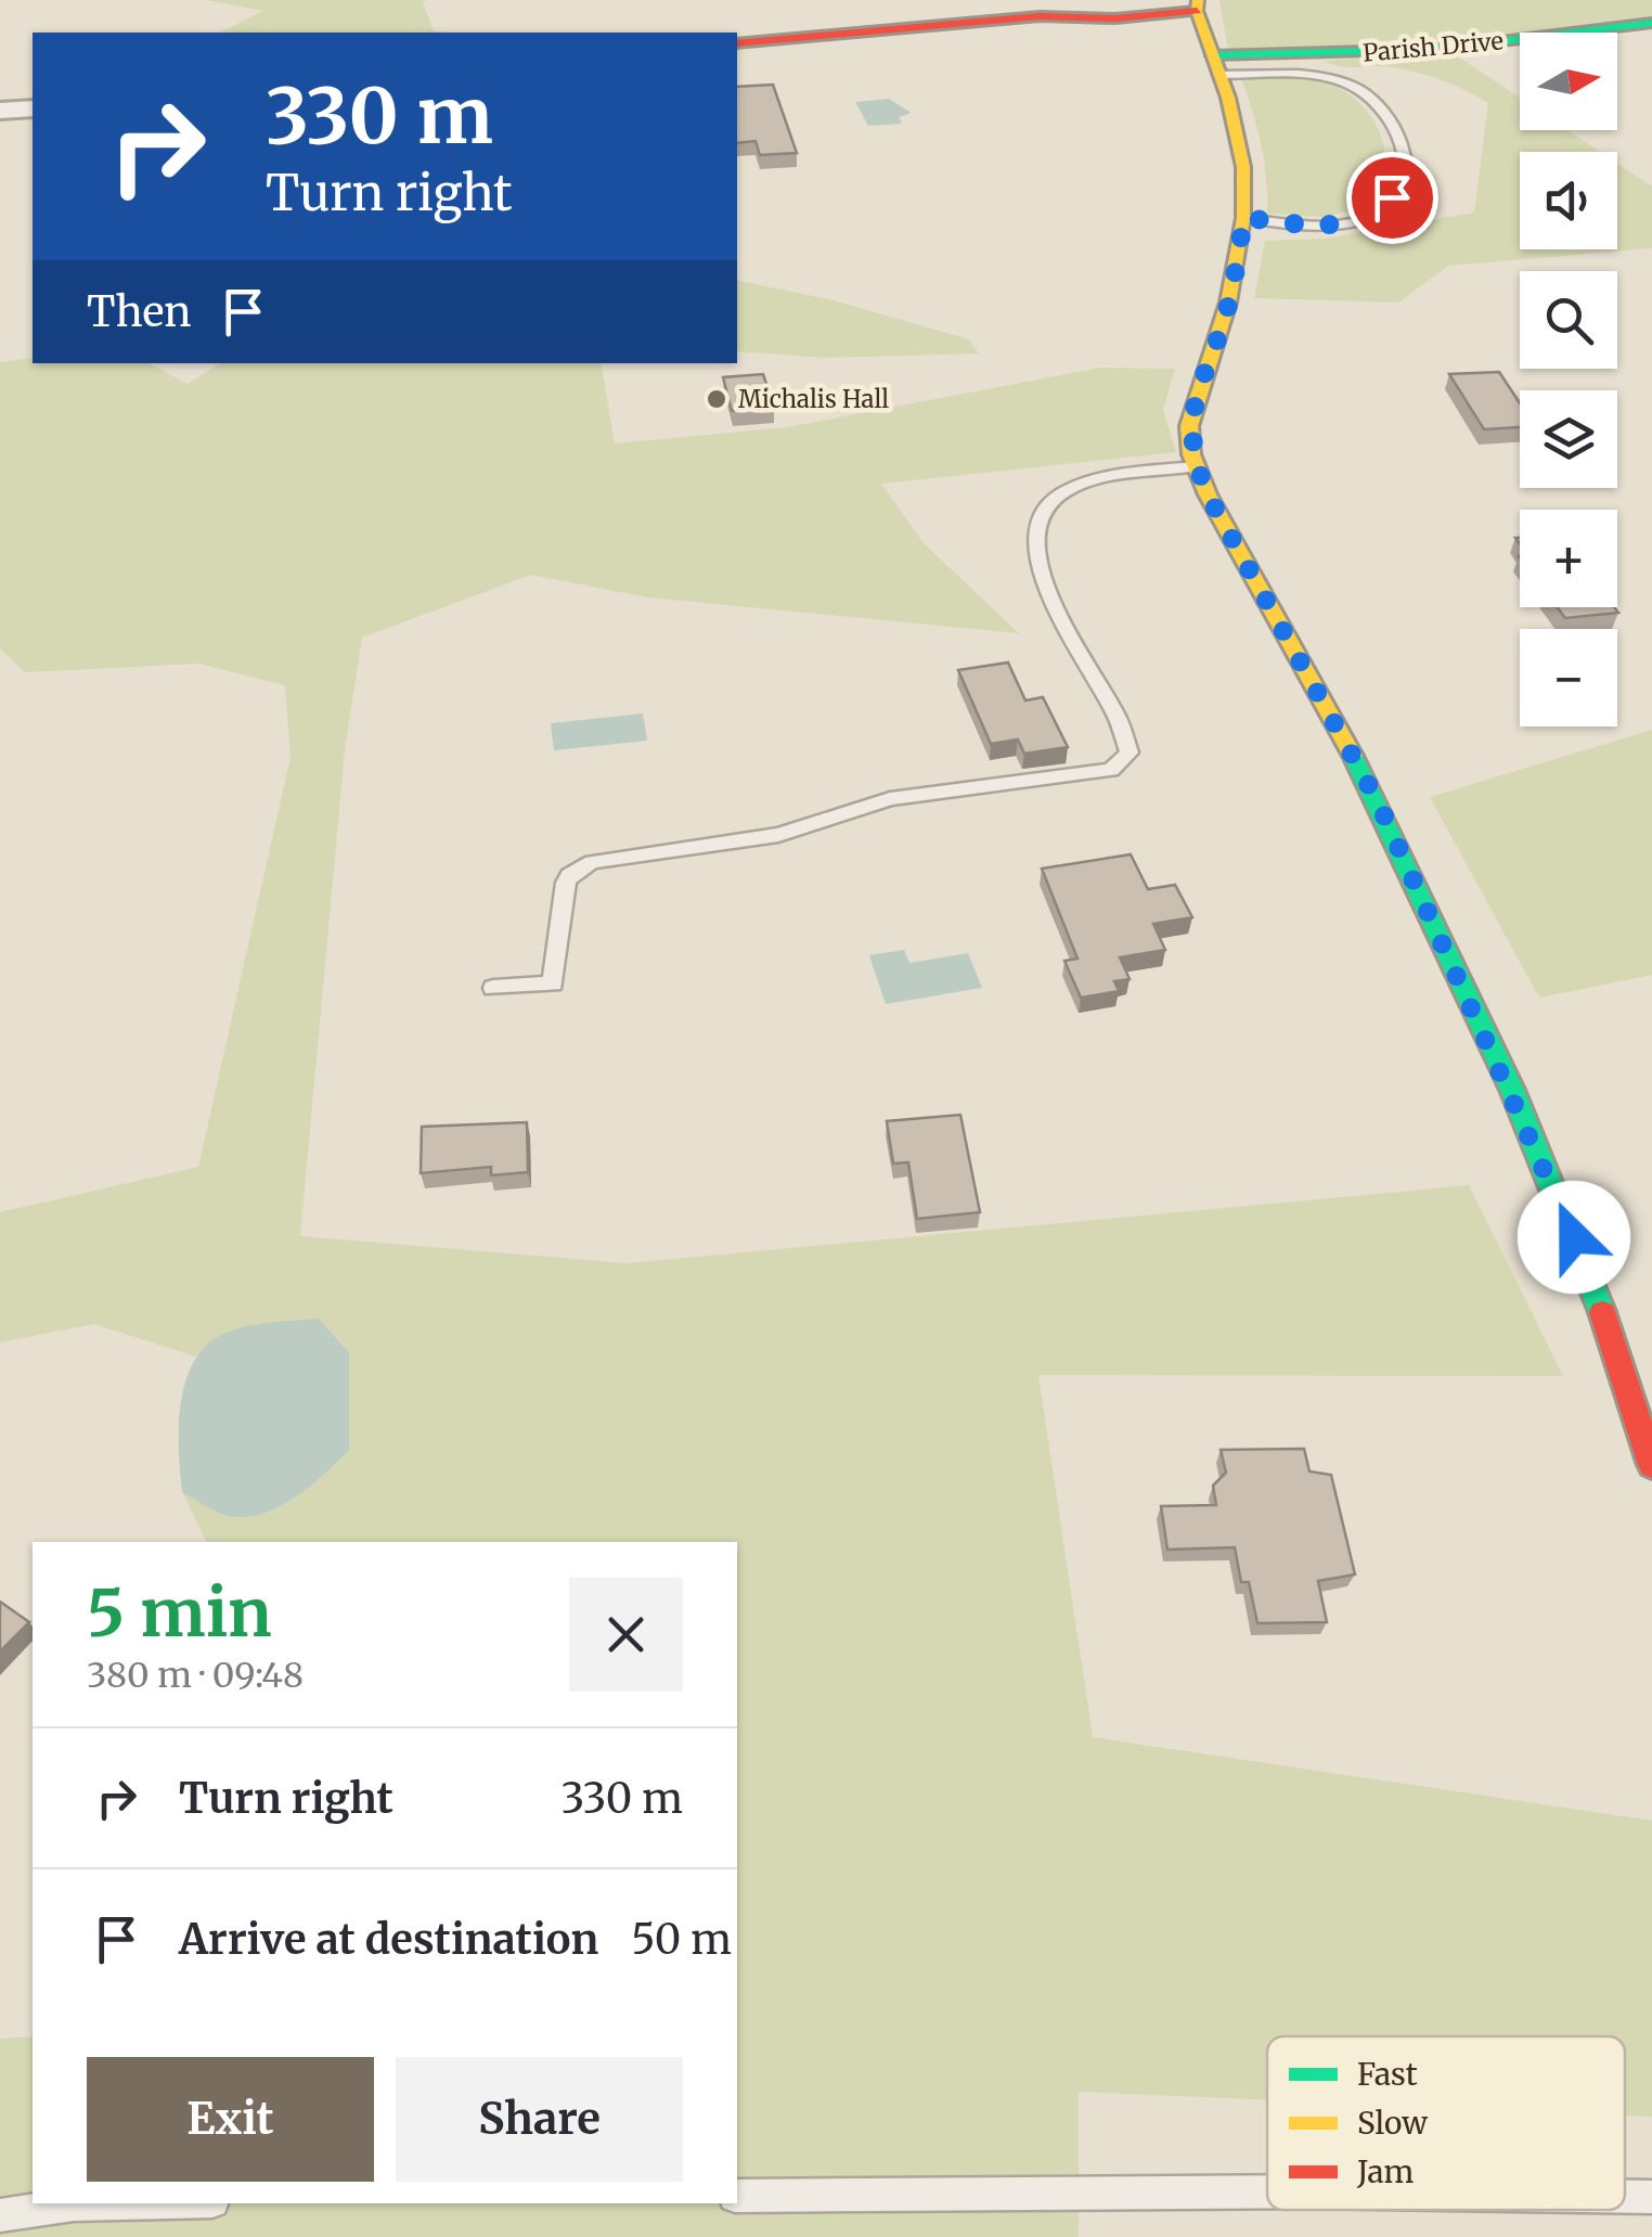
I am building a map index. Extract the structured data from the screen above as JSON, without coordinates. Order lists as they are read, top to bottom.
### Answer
{
  "streets": {
    "street": ["Parish Drive"]
  },
  "places": ["Michalis Hall"],
  "legend": ["Fast", "Slow", "Jam"],
  "north": "right",
  "page": {
    "map_buttons": ["+", "−"],
    "turn": ["330 m", "Turn right"],
    "then": "Then",
    "heading": ["5 min", "380 m · 09:48"],
    "list": [
      {
        "name": "Turn right",
        "value": "330 m"
      },
      {
        "name": "Arrive at destination",
        "value": "50 m"
      }
    ],
    "buttons": ["Exit", "Share"]
  }
}
